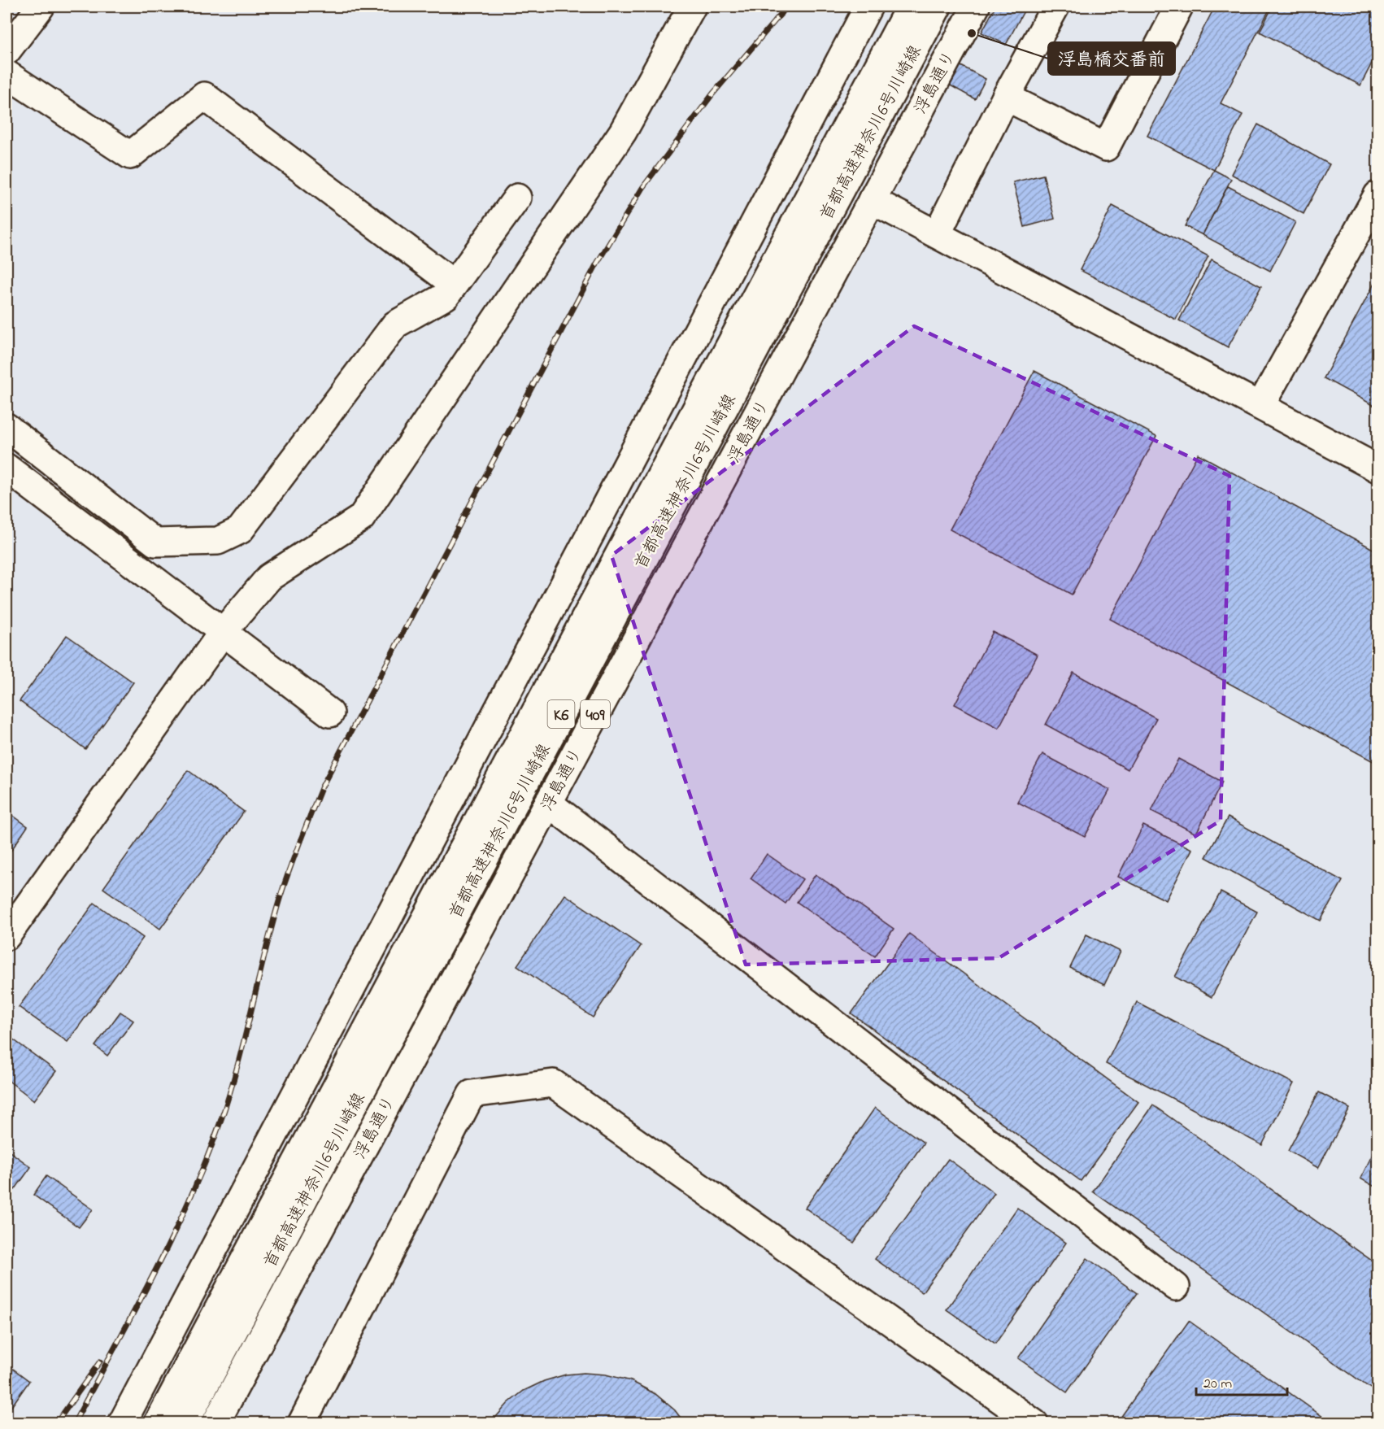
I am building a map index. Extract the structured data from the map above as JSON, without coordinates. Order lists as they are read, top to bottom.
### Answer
{
  "streets": {
    "main road": [
      "浮島通り",
      "首都高速神奈川6号川崎線",
      "K6",
      "409"
    ]
  },
  "places": ["浮島橋交番前"],
  "scale_bar": "20 m"
}
